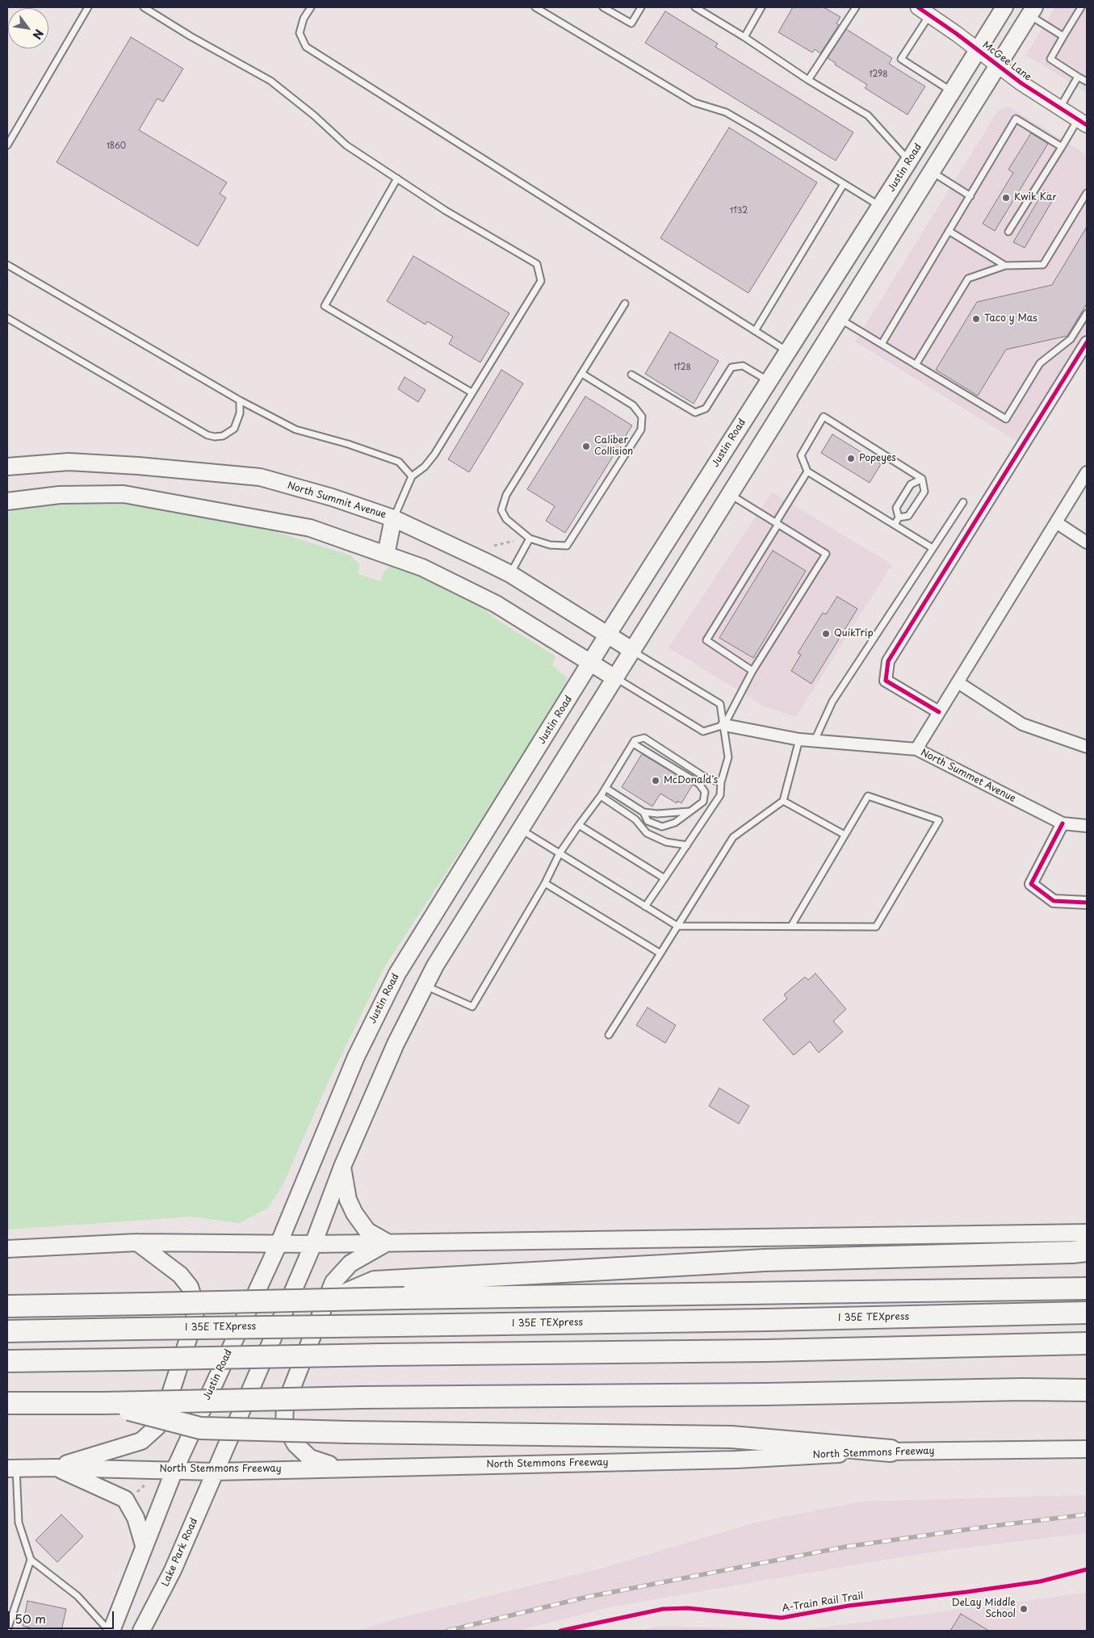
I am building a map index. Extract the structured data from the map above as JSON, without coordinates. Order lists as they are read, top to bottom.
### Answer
{
  "streets": {
    "highway": ["I 35E TEXpress"],
    "main road": [
      "Justin Road",
      "North Summit Avenue",
      "North Stemmons Freeway",
      "Lake Park Road"
    ],
    "street": ["McGee Lane", "North Summet Avenue"],
    "cycle path": ["A-Train Rail Trail"]
  },
  "crossings": [
    ["McGee Lane", "Justin Road"],
    ["Justin Road", "North Summit Avenue"],
    ["Justin Road", "North Stemmons Freeway"],
    ["North Stemmons Freeway", "Lake Park Road"]
  ],
  "places": [
    "Kwik Kar",
    "Taco y Mas",
    "Caliber Collision",
    "Popeyes",
    "QuikTrip",
    "McDonald's",
    "DeLay Middle School"
  ],
  "house_numbers": [
    "1298",
    "1860",
    "1132",
    "1128"
  ],
  "scale_bar": "50 m",
  "north": "bottom right"
}
